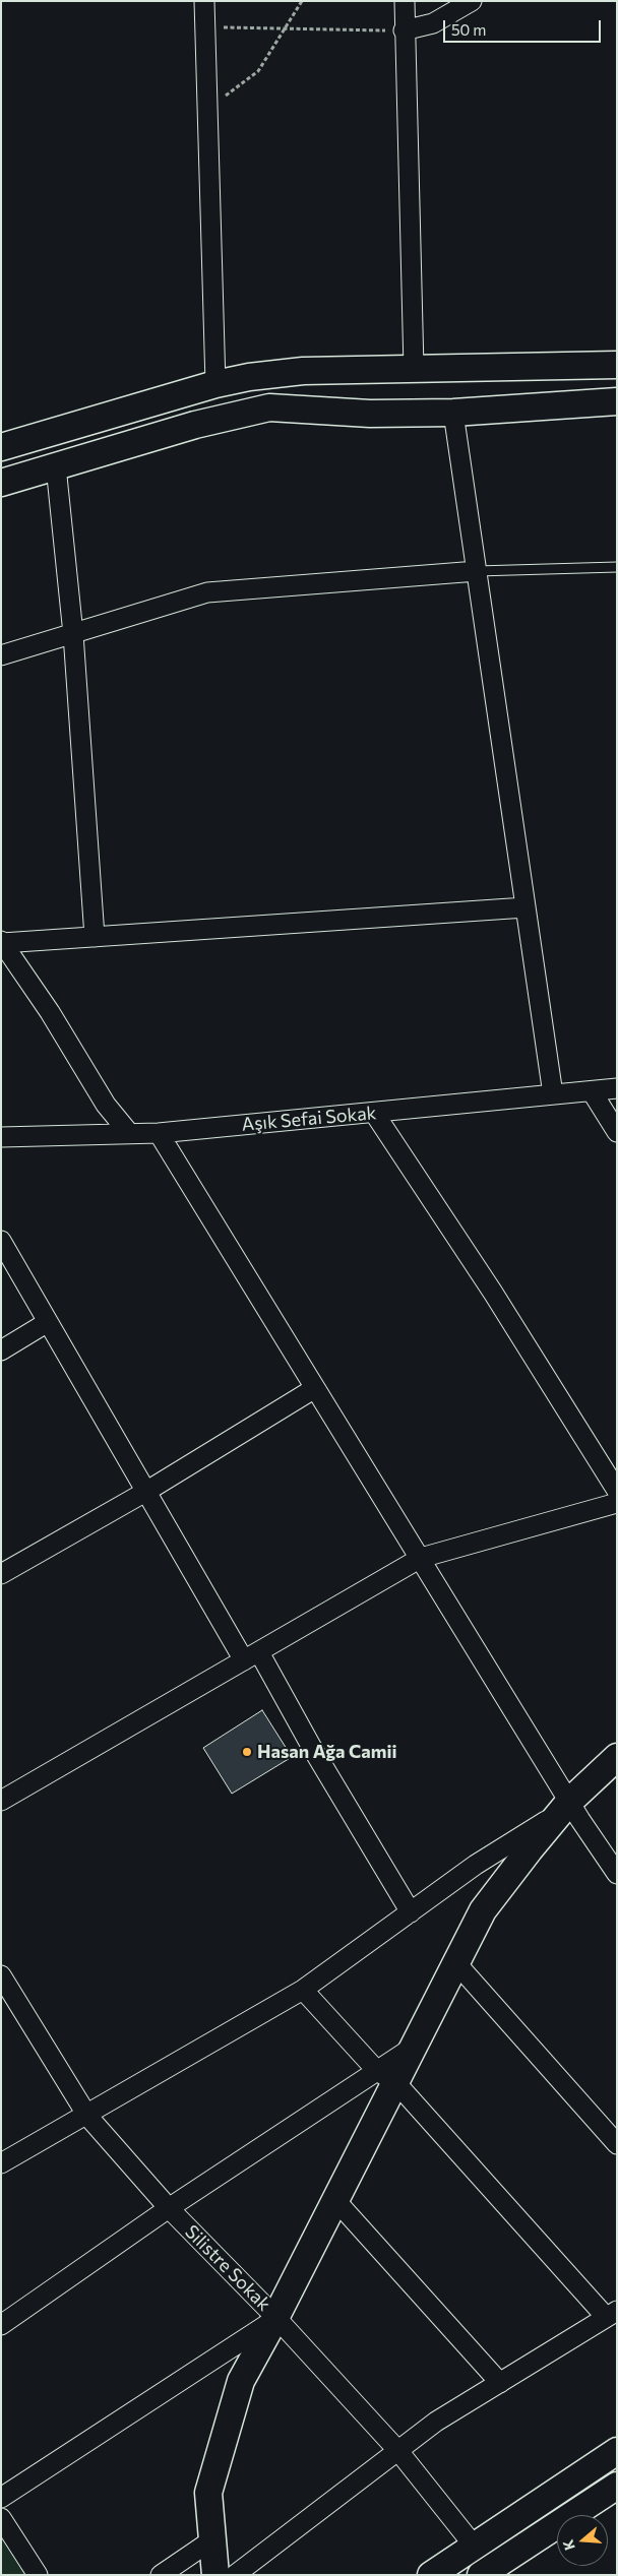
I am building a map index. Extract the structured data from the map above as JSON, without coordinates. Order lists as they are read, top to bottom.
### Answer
{
  "streets": {
    "street": ["Aşık Sefai Sokak", "Silistre Sokak"]
  },
  "places": ["Hasan Ağa Camii"],
  "scale_bar": "50 m",
  "north": "left"
}
